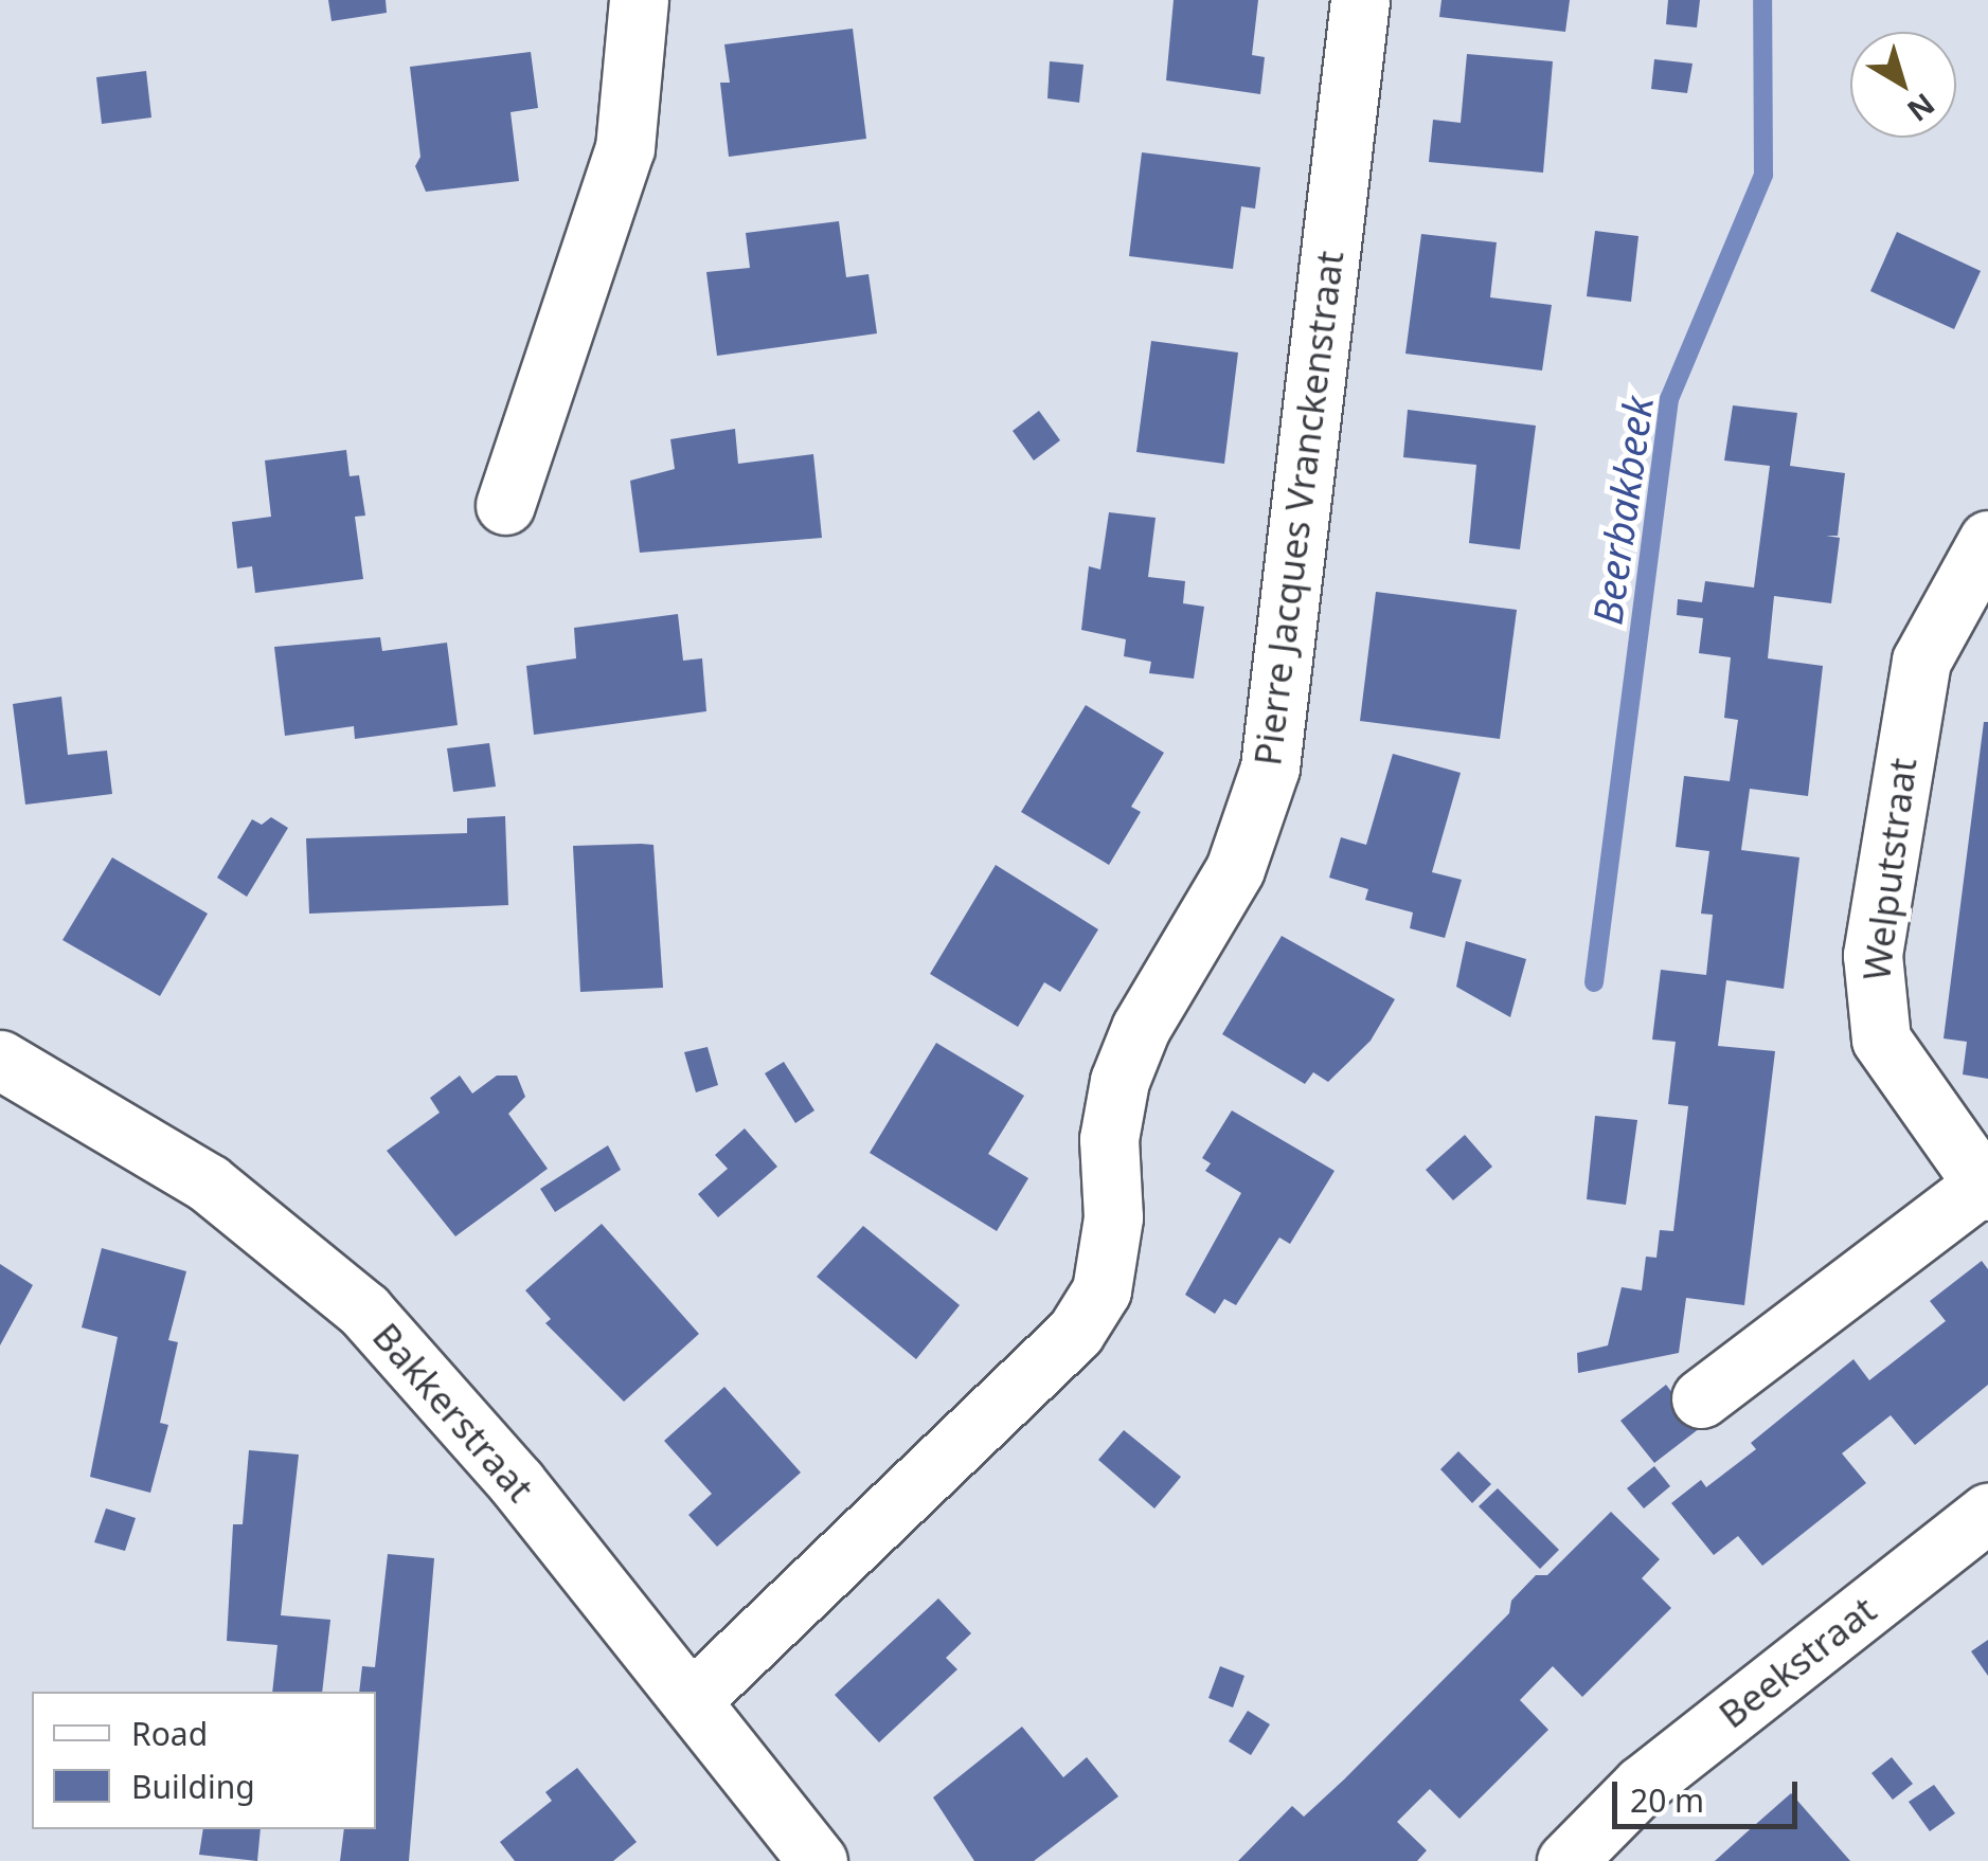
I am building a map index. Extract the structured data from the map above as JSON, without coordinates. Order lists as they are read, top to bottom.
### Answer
{
  "streets": {
    "street": [
      "Pierre Jacques Vranckenstraat",
      "Welputstraat",
      "Bakkerstraat",
      "Beekstraat"
    ]
  },
  "crossings": [
    ["Pierre Jacques Vranckenstraat", "Bakkerstraat"]
  ],
  "water": ["Beerbakbeek"],
  "legend": ["Road", "Building"],
  "scale_bar": "20 m",
  "north": "bottom right"
}
